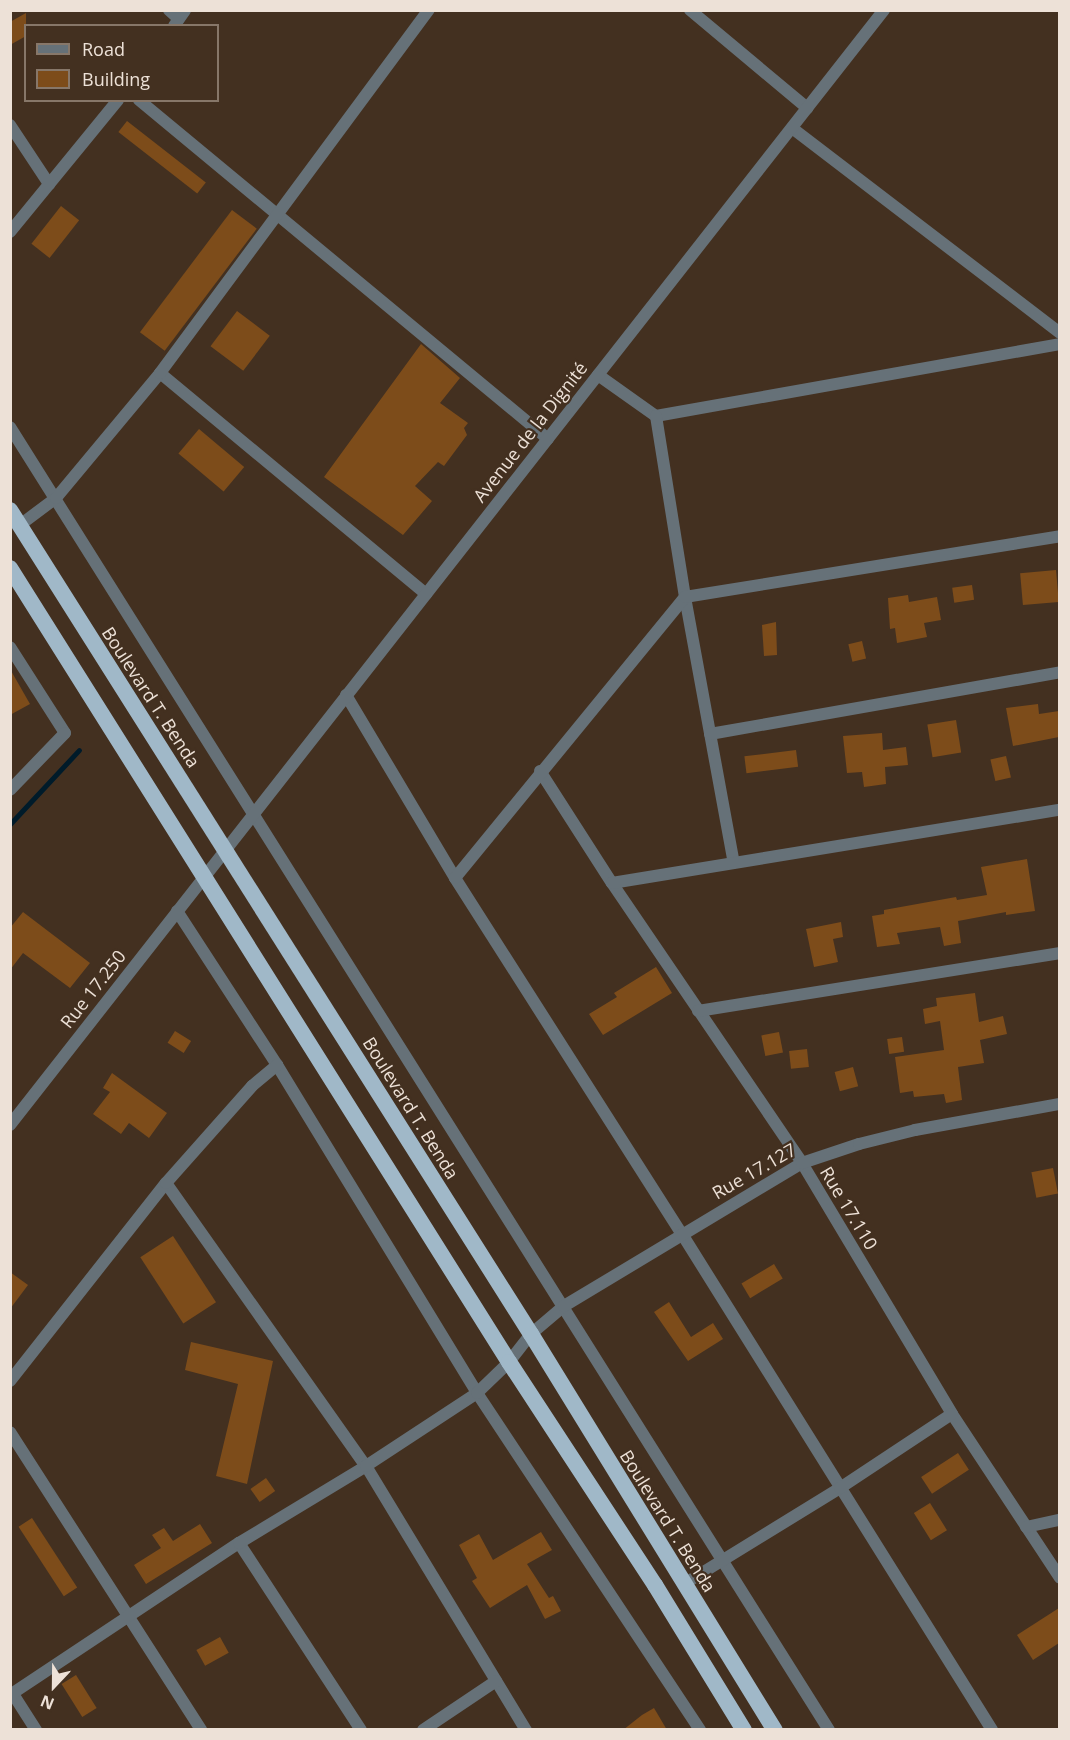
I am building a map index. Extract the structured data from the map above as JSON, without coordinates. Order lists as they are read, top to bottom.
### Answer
{
  "streets": {
    "highway": ["Boulevard T. Benda"],
    "street": [
      "Avenue de la Dignité",
      "Rue 17.250",
      "Rue 17.127",
      "Rue 17.110"
    ]
  },
  "crossings": [
    ["Avenue de la Dignité", "Boulevard T. Benda"],
    ["Avenue de la Dignité", "Rue 17.250"],
    ["Boulevard T. Benda", "Rue 17.127"],
    ["Rue 17.127", "Rue 17.110"]
  ],
  "legend": ["Road", "Building"],
  "north": "bottom"
}
